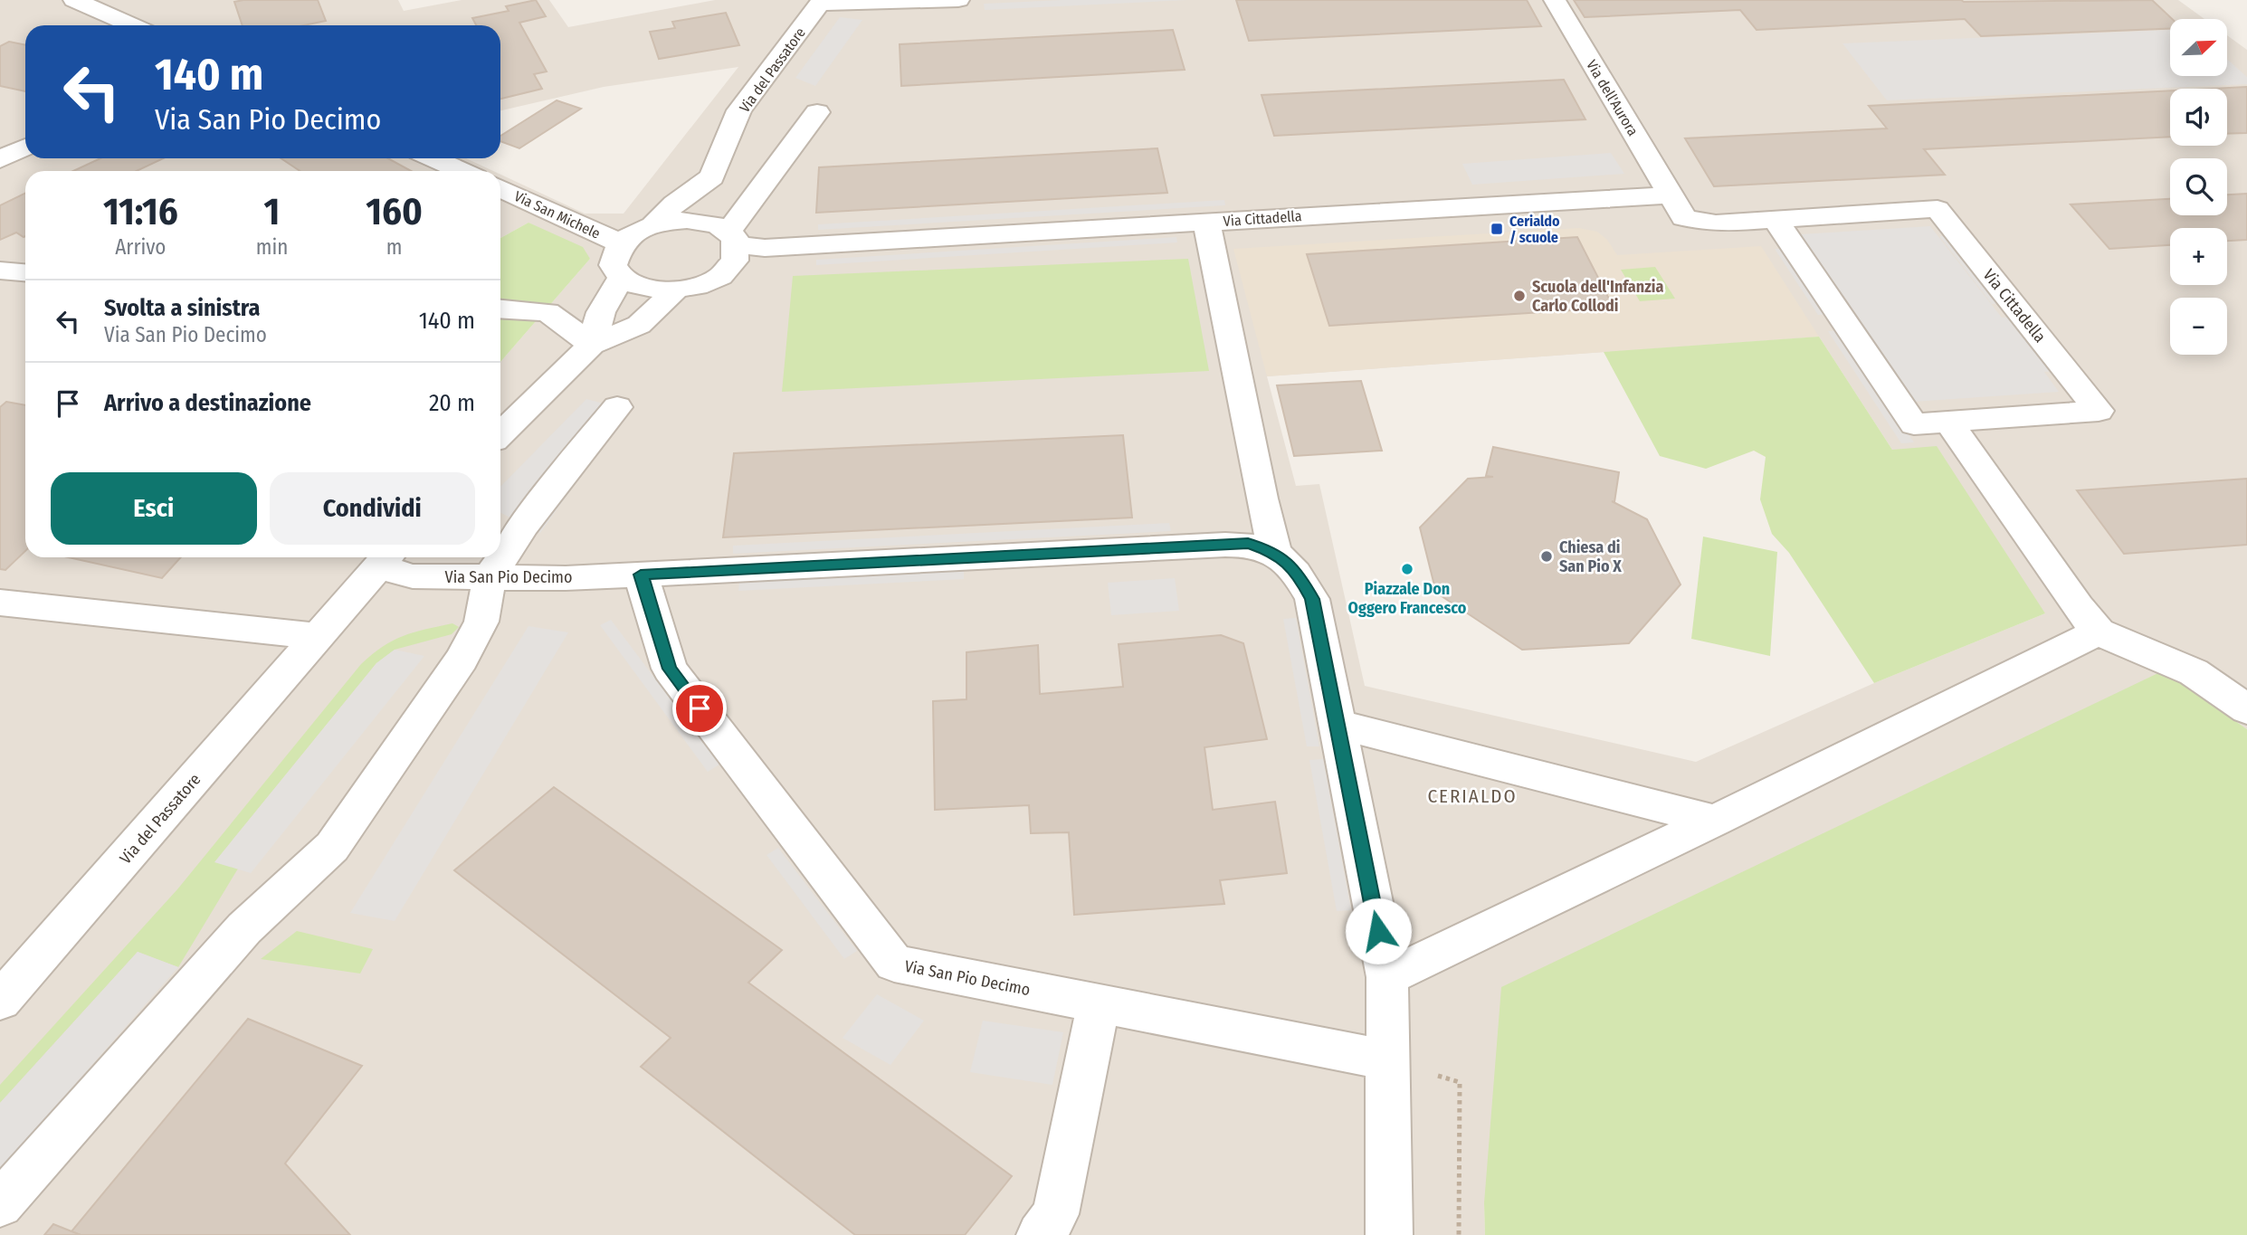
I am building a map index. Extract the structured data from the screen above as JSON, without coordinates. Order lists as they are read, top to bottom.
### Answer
{
  "streets": {
    "street": [
      "Via del Passatore",
      "Via dell'Aurora",
      "Via San Michele",
      "Via Cittadella",
      "Via San Pio Decimo"
    ]
  },
  "crossings": [
    ["Via del Passatore", "Via San Pio Decimo"],
    ["Via dell'Aurora", "Via Cittadella"],
    ["Via San Michele", "Via Cittadella"]
  ],
  "districts": ["CERIALDO"],
  "places": {
    "transit": ["Cerialdo / scuole"],
    "other": ["Scuola dell'Infanzia Carlo Collodi", "Chiesa di San Pio X", "Piazzale Don Oggero Francesco"]
  },
  "north": "top right",
  "page": {
    "map_buttons": ["+", "−"],
    "turn": ["140 m", "Via San Pio Decimo"],
    "eta": [
      "11:16",
      "Arrivo",
      "1",
      "min",
      "160",
      "m"
    ],
    "list": [
      {
        "name": "Svolta a sinistra",
        "note": "Via San Pio Decimo",
        "value": "140 m"
      },
      {
        "name": "Arrivo a destinazione",
        "value": "20 m"
      }
    ],
    "buttons": ["Esci", "Condividi"]
  }
}
